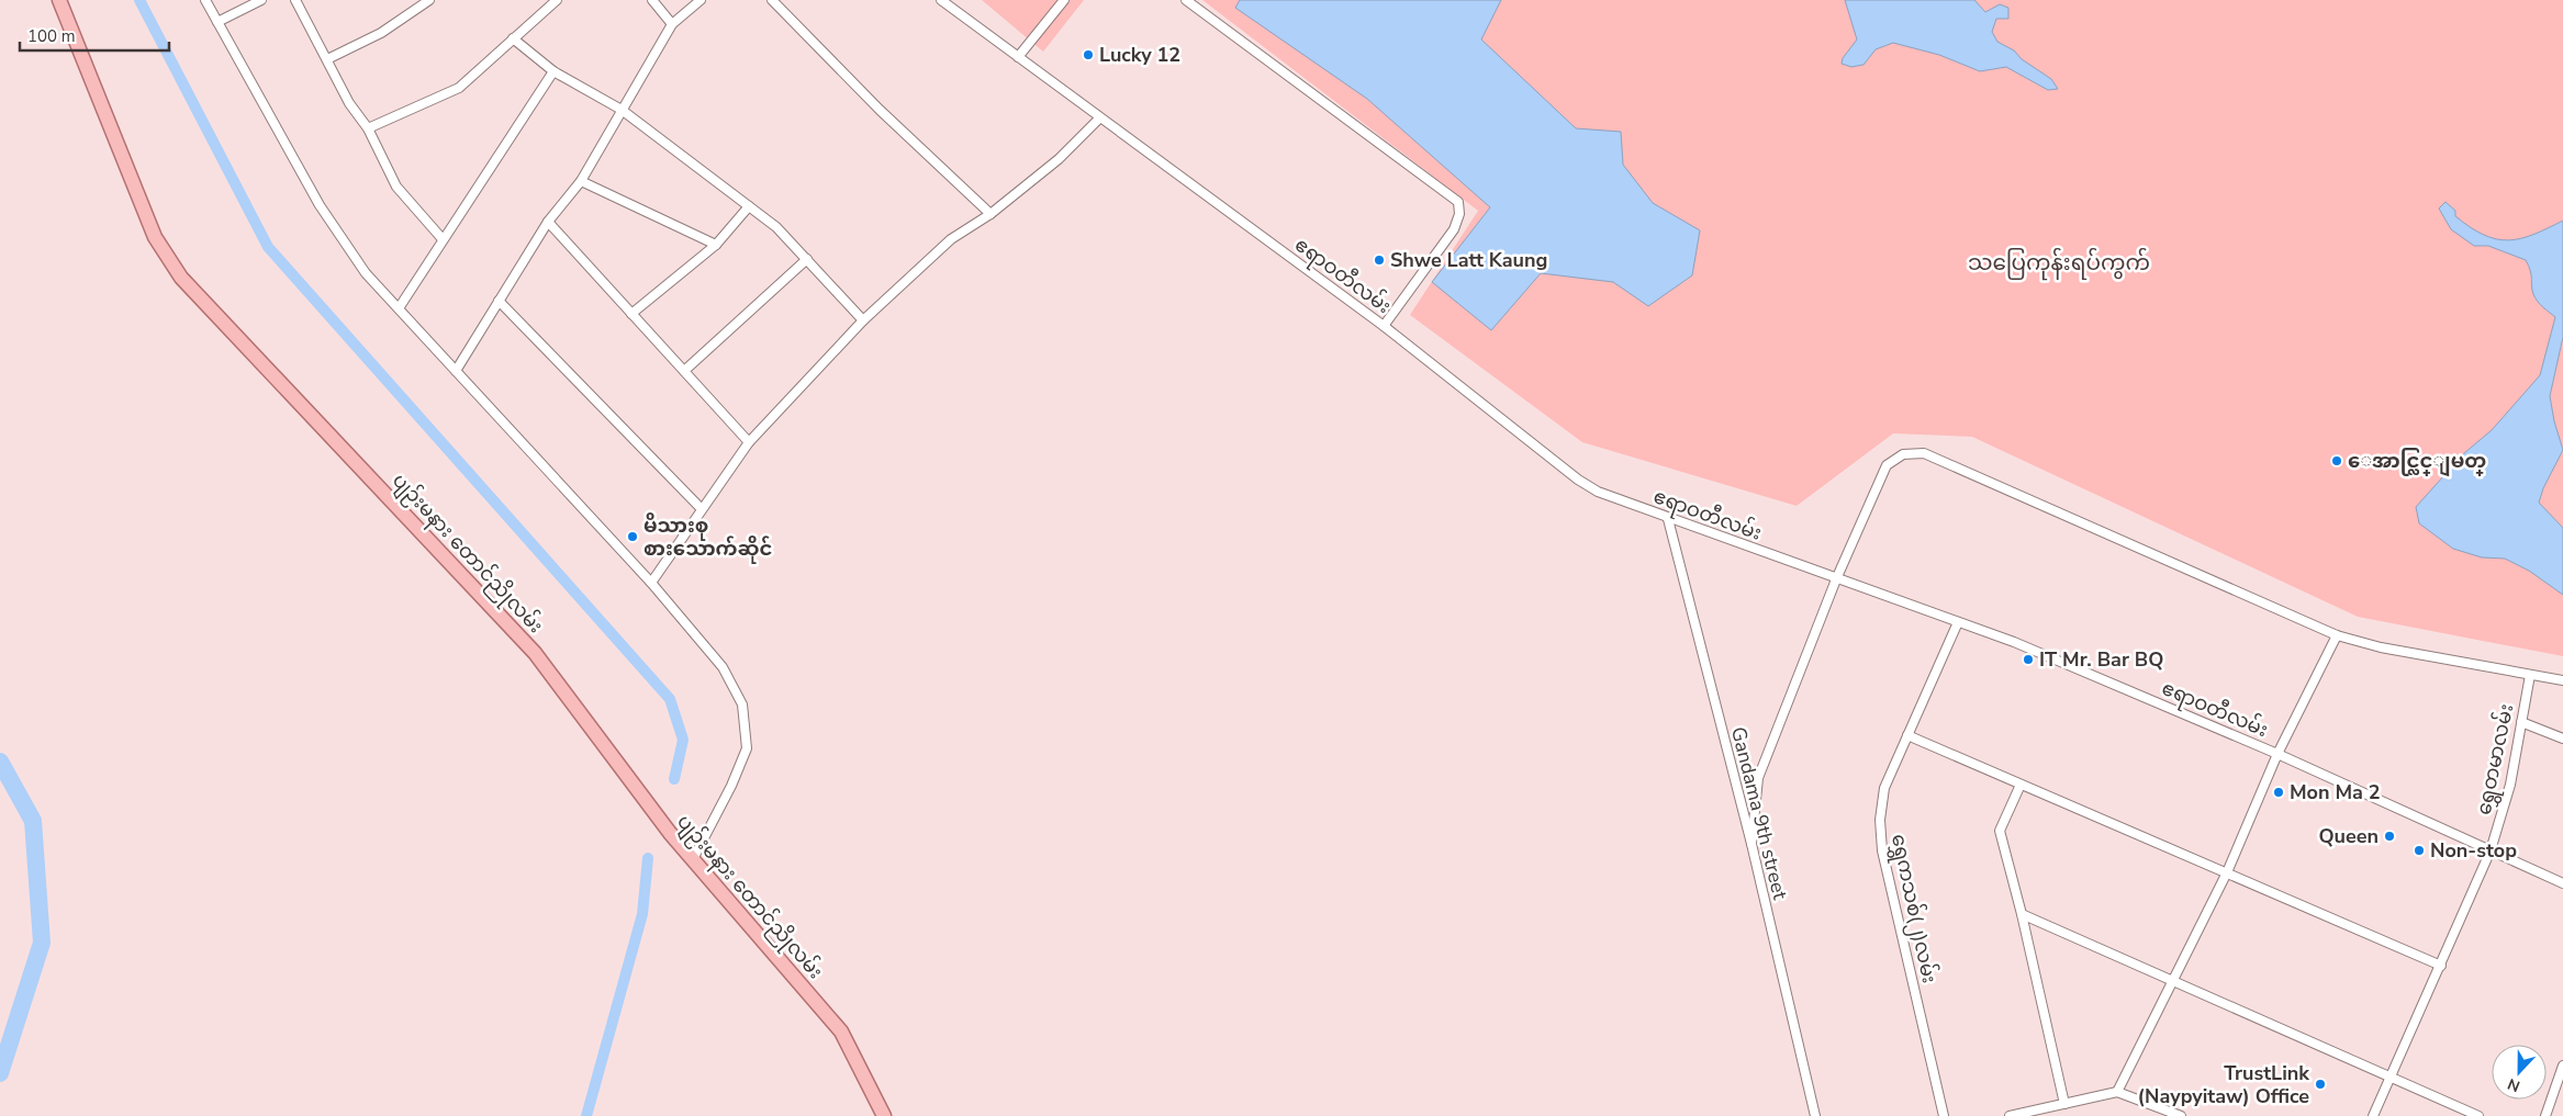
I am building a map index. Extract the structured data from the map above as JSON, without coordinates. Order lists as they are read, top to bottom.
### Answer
{
  "streets": {
    "main road": ["ပျဉ်းမနား တောင်ညိုလမ်း"],
    "street": [
      "ဧရာဝတီလမ်း",
      "ရွှေတမာလမ်း",
      "Gandama 9th street",
      "ရွှေကသစ်(၂)လမ်း"
    ]
  },
  "crossings": [
    ["ဧရာဝတီလမ်း", "ရွှေတမာလမ်း"],
    ["ဧရာဝတီလမ်း", "Gandama 9th street"],
    ["ဧရာဝတီလမ်း", "ရွှေကသစ်(၂)လမ်း"]
  ],
  "districts": ["သပြေကုန်းရပ်ကွက်"],
  "places": [
    "Lucky 12",
    "Shwe Latt Kaung",
    "ေအာင္လြင္ျမတ္",
    "မိသားစု စားသောက်ဆိုင်",
    "IT Mr. Bar BQ",
    "Mon Ma 2",
    "Queen",
    "Non-stop",
    "TrustLink (Naypyitaw) Office"
  ],
  "scale_bar": "100 m",
  "north": "bottom"
}
